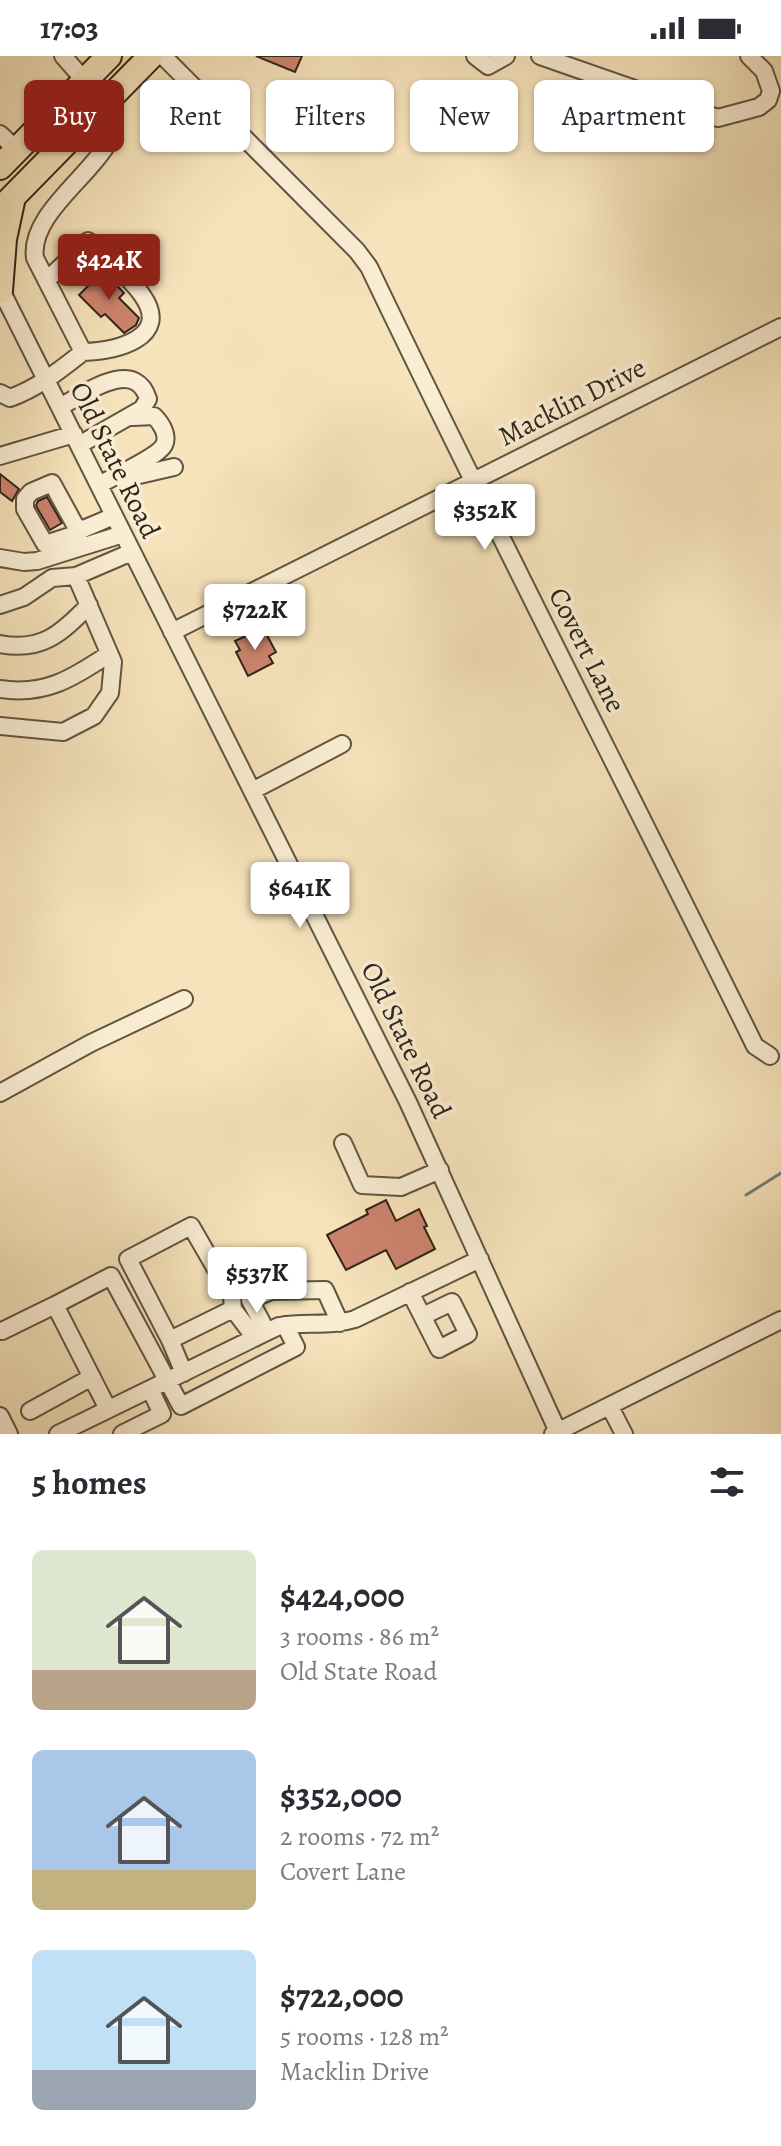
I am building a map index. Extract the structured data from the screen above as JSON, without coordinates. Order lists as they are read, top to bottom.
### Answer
{
  "streets": {
    "street": ["Macklin Drive", "Old State Road", "Covert Lane"]
  },
  "crossings": [
    ["Macklin Drive", "Old State Road"],
    ["Macklin Drive", "Covert Lane"]
  ],
  "page": {
    "status": "17:03",
    "chip": [
      "Buy",
      "Rent",
      "Filters",
      "New",
      "Apartment"
    ],
    "price": [
      "$424K",
      "$352K",
      "$722K",
      "$641K",
      "$537K"
    ],
    "heading": "5 homes",
    "list": [
      {
        "name": "$424,000",
        "note": "3 rooms · 86 m² · Old State Road"
      },
      {
        "name": "$352,000",
        "note": "2 rooms · 72 m² · Covert Lane"
      },
      {
        "name": "$722,000",
        "note": "5 rooms · 128 m² · Macklin Drive"
      }
    ]
  }
}
